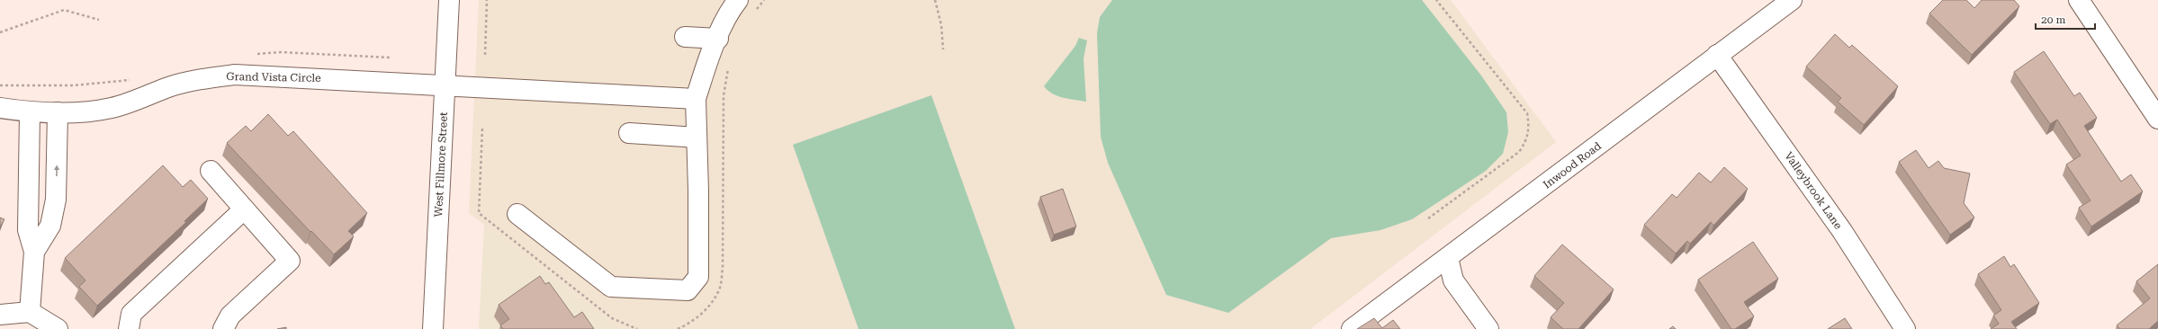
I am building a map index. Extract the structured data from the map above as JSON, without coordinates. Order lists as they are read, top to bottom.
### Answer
{
  "streets": {
    "street": [
      "Grand Vista Circle",
      "West Fillmore Street",
      "Inwood Road",
      "Valleybrook Lane"
    ]
  },
  "crossings": [
    ["Grand Vista Circle", "West Fillmore Street"],
    ["Inwood Road", "Valleybrook Lane"]
  ],
  "scale_bar": "20 m"
}
